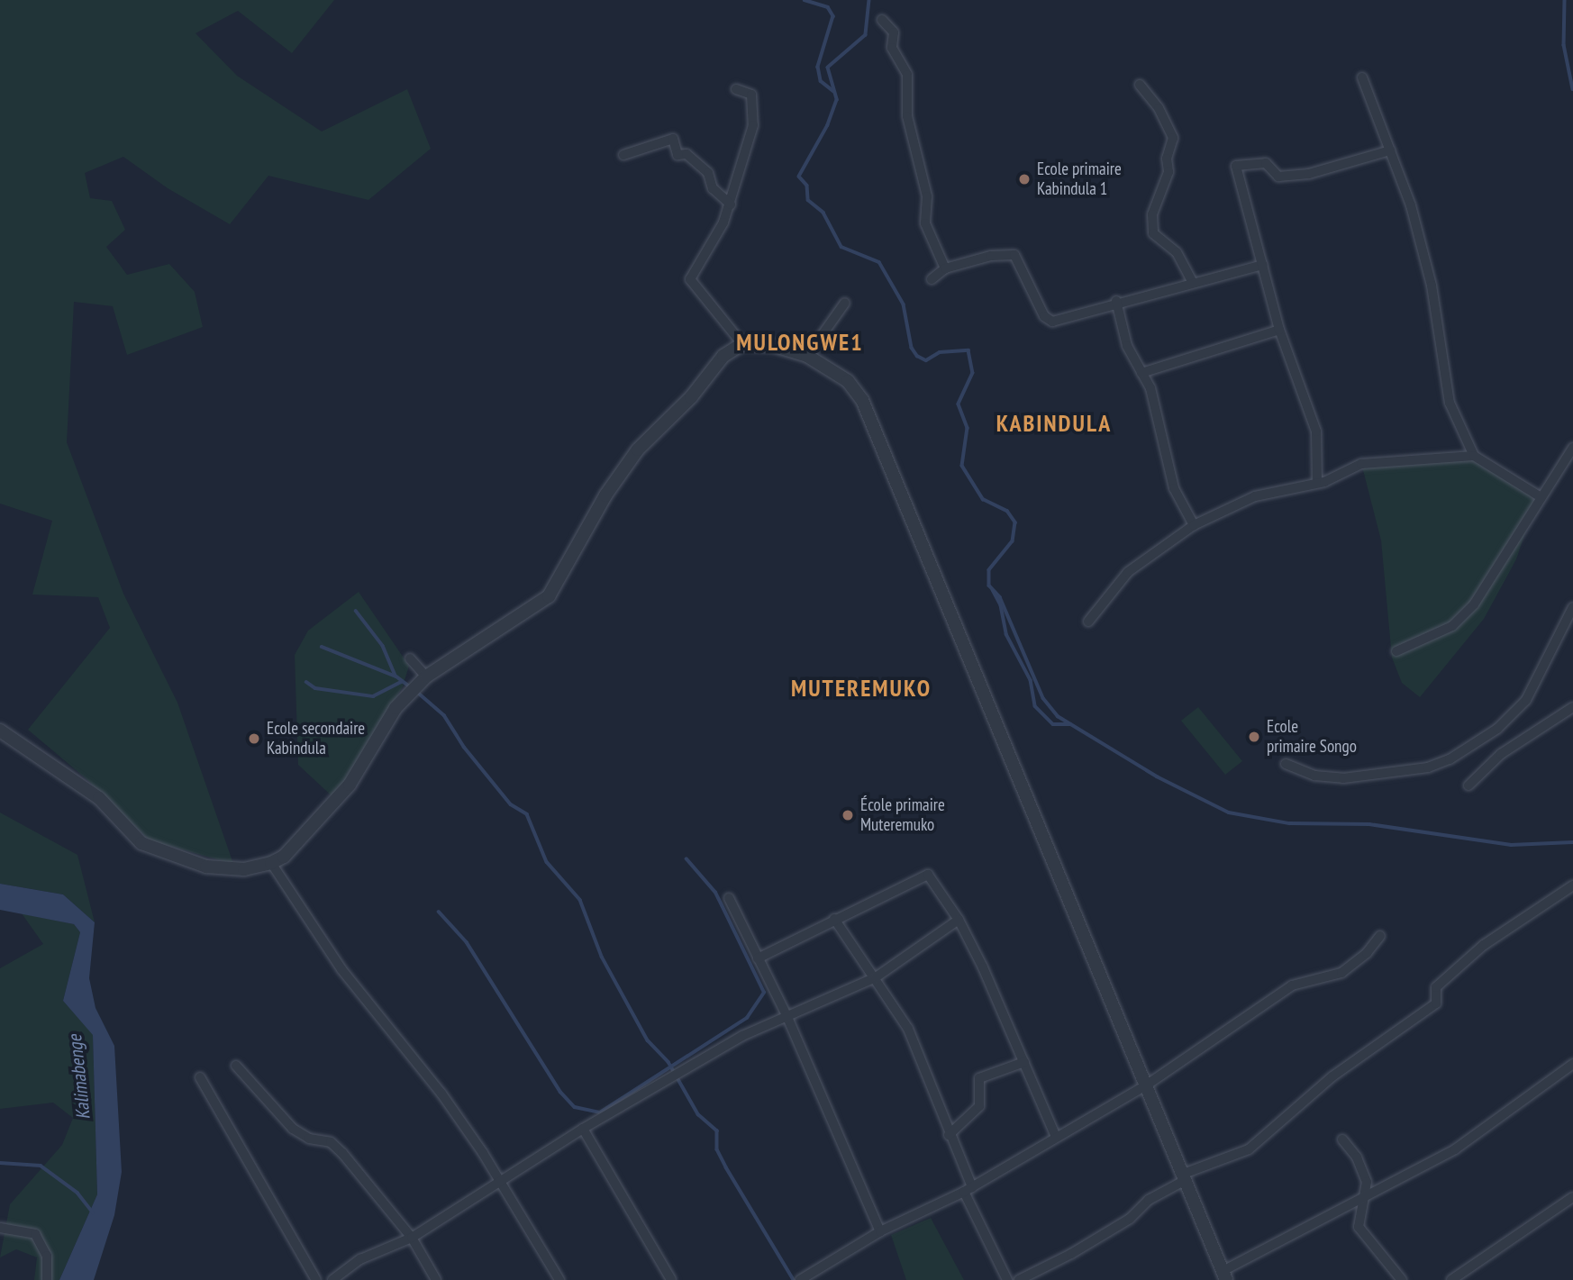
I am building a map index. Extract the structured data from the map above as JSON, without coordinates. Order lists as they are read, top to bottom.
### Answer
{
  "districts": ["MULONGWE1", "KABINDULA", "MUTEREMUKO"],
  "water": ["Kalimabenge"],
  "places": [
    "Ecole primaire Kabindula 1",
    "Ecole primaire Songo",
    "Ecole secondaire Kabindula",
    "École primaire Muteremuko"
  ]
}
